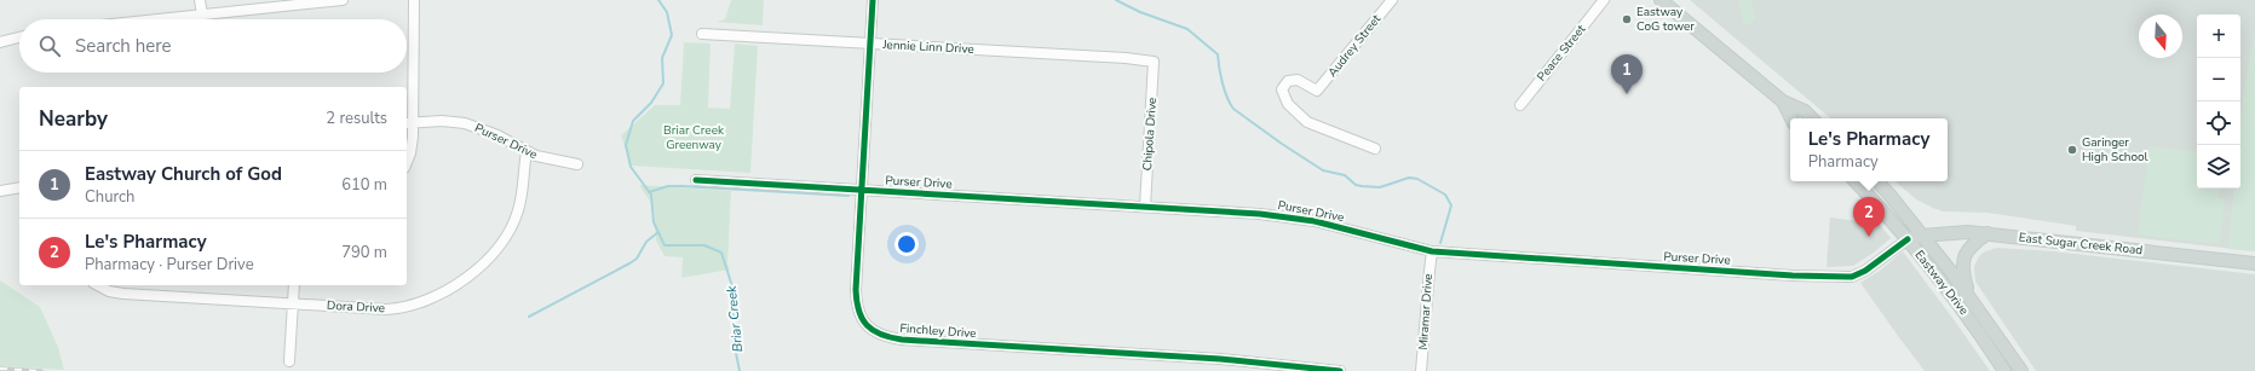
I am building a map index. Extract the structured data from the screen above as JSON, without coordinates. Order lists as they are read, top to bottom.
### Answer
{
  "streets": {
    "main road": ["East Sugar Creek Road", "Eastway Drive"],
    "street": [
      "Audrey Street",
      "Jennie Linn Drive",
      "Peace Street",
      "Chipola Drive",
      "Purser Drive",
      "Dora Drive",
      "Miramar Drive",
      "Finchley Drive"
    ]
  },
  "crossings": [
    ["Jennie Linn Drive", "Chipola Drive"],
    ["Jennie Linn Drive", "Finchley Drive"],
    ["Chipola Drive", "Purser Drive"],
    ["Purser Drive", "East Sugar Creek Road"],
    ["Purser Drive", "Eastway Drive"],
    ["Purser Drive", "Dora Drive"],
    ["Purser Drive", "Miramar Drive"],
    ["Purser Drive", "Finchley Drive"],
    ["East Sugar Creek Road", "Eastway Drive"]
  ],
  "water": ["Briar Creek"],
  "parks": ["Briar Creek Greenway"],
  "places": ["Eastway CoG tower", "Garinger High School"],
  "north": "bottom",
  "page": {
    "map_buttons": ["+", "−"],
    "search": "Search here",
    "pins": ["1", "2"],
    "heading": ["Nearby", "2 results"],
    "popup": ["Le's Pharmacy", "Pharmacy"],
    "list": [
      {
        "mark": "1",
        "name": "Eastway Church of God",
        "note": "Church",
        "value": "610 m"
      },
      {
        "mark": "2",
        "name": "Le's Pharmacy",
        "note": "Pharmacy · Purser Drive",
        "value": "790 m"
      }
    ]
  }
}
